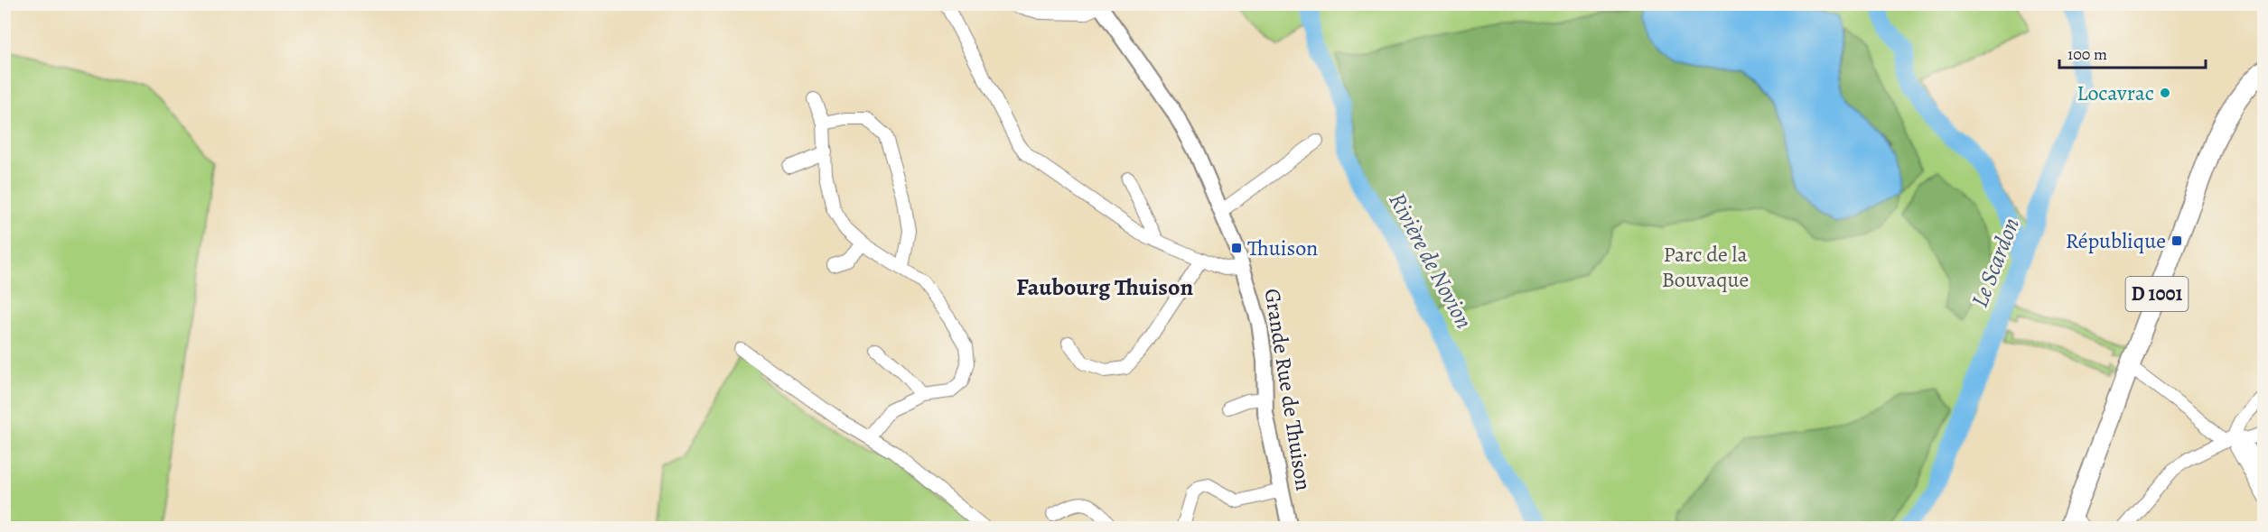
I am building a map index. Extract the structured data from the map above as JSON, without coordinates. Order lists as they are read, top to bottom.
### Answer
{
  "streets": {
    "main road": ["D 1001"],
    "street": ["Grande Rue de Thuison"]
  },
  "districts": ["Faubourg Thuison"],
  "water": ["Rivière de Novion", "Le Scardon"],
  "parks": ["Parc de la Bouvaque"],
  "places": {
    "other": ["Locavrac"],
    "transit": ["République", "Thuison"]
  },
  "scale_bar": "100 m"
}
